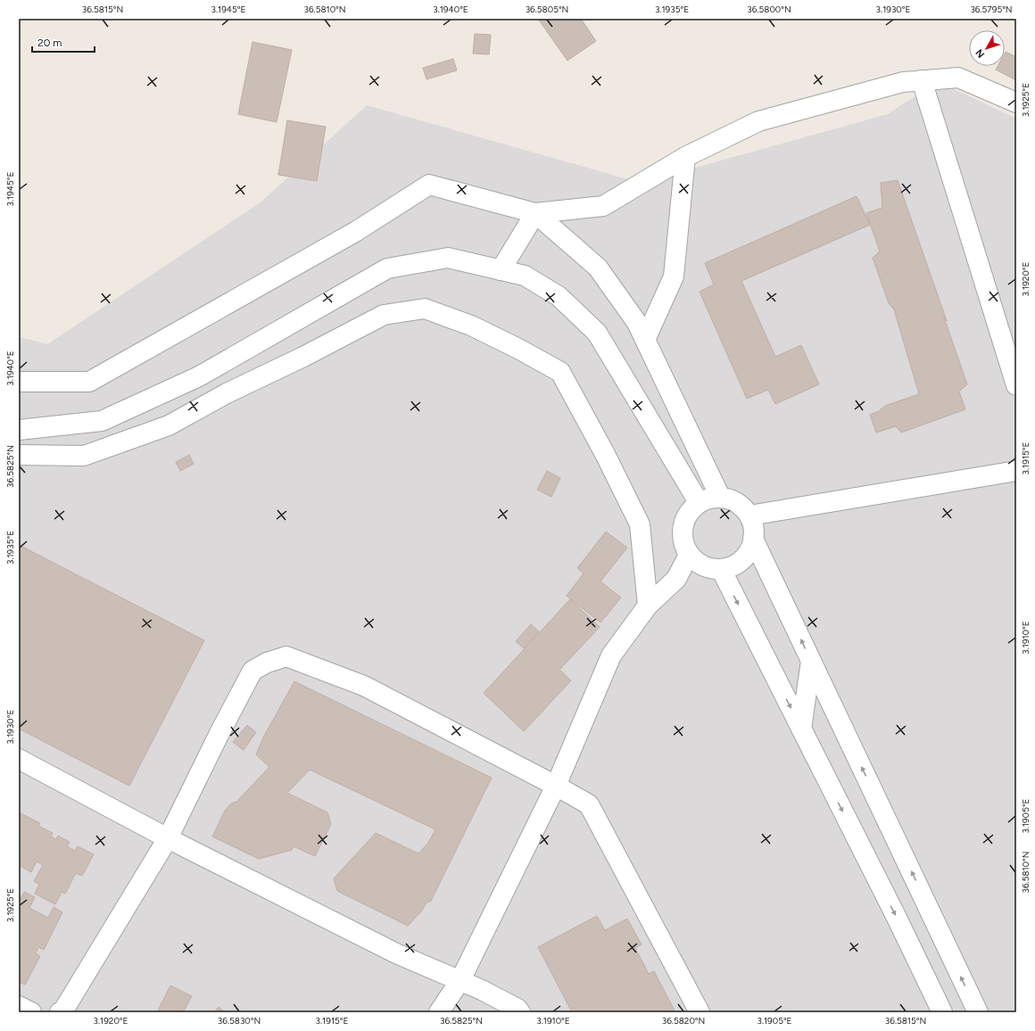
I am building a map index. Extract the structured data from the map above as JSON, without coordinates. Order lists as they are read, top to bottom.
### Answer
{
  "scale_bar": "20 m",
  "north": "bottom left",
  "coordinates": [
    "36.5815°N",
    "3.1945°E",
    "36.5810°N",
    "3.1940°E",
    "36.5805°N",
    "3.1935°E",
    "36.5800°N",
    "3.1930°E",
    "36.5795°N",
    "3.1925°E",
    "3.1920°E",
    "3.1915°E",
    "36.5825°N",
    "3.1910°E",
    "3.1905°E",
    "36.5830°N",
    "36.5820°N"
  ]
}
